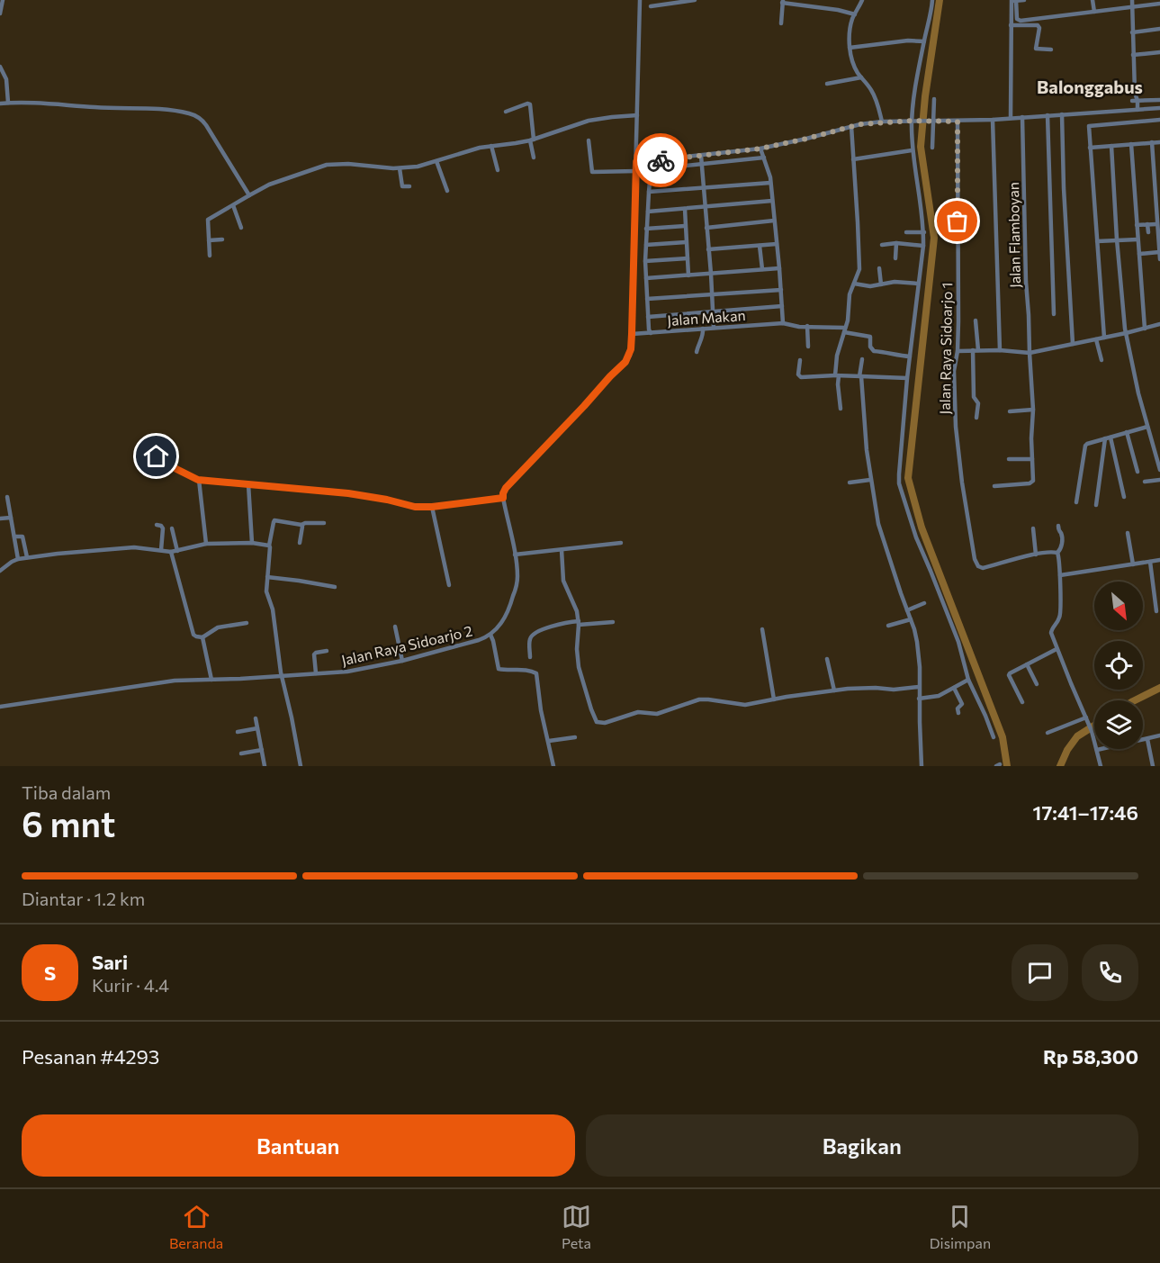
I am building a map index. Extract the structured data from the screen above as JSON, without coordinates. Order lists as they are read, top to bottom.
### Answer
{
  "streets": {
    "street": [
      "Jalan Flamboyan",
      "Jalan Makan",
      "Jalan Raya Sidoarjo 1",
      "Jalan Raya Sidoarjo 2"
    ]
  },
  "districts": ["Balonggabus"],
  "north": "bottom right",
  "page": {
    "heading": ["6 mnt", "Tiba dalam", "17:41–17:46"],
    "panel": [
      "Sari",
      "Kurir · 4.4",
      "Pesanan #4293",
      "Rp 58,300"
    ],
    "bar": "Diantar · 1.2 km",
    "round": "S",
    "buttons": ["Bantuan", "Bagikan"],
    "tabs": ["Beranda", "Peta", "Disimpan"]
  }
}
